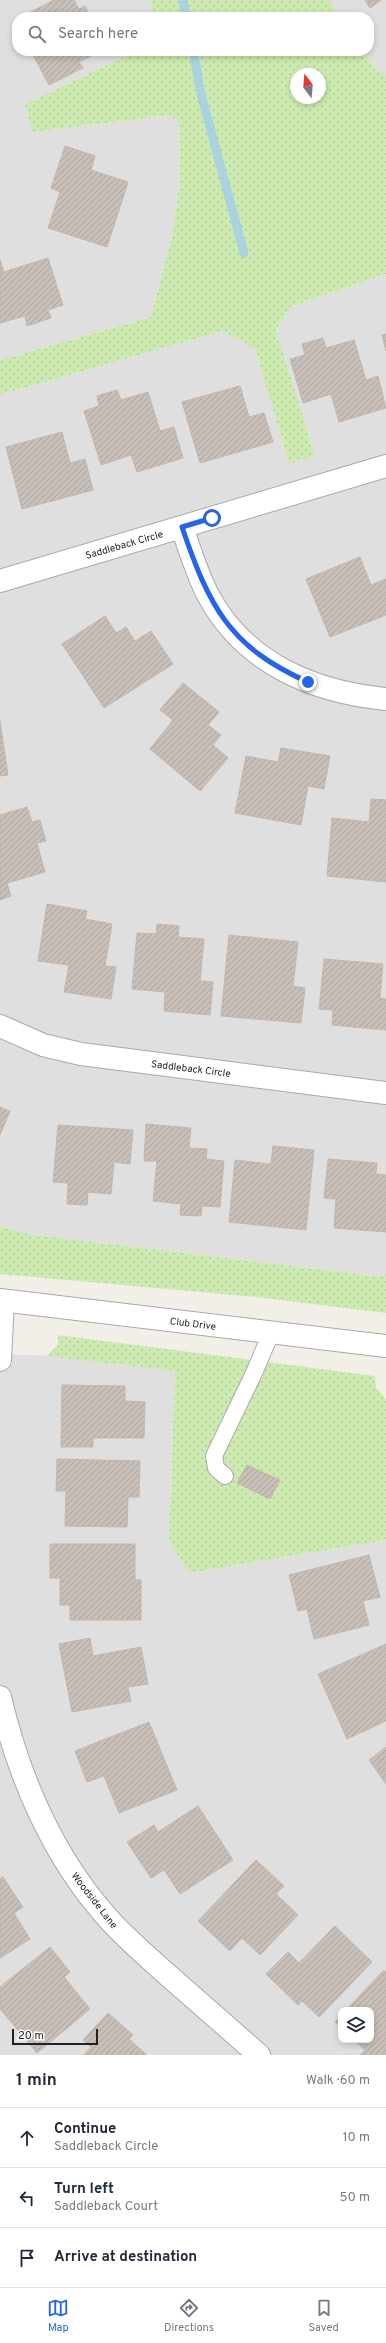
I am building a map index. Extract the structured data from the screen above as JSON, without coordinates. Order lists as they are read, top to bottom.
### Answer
{
  "streets": {
    "street": ["Saddleback Circle", "Club Drive", "Woodside Lane"]
  },
  "scale_bar": "20 m",
  "north": "top",
  "page": {
    "search": "Search here",
    "scale": "20 m",
    "heading": ["1 min", "Walk · 60 m"],
    "list": [
      ["Continue", "Saddleback Circle", "10 m"],
      ["Turn left", "Saddleback Court", "50 m"],
      "Arrive at destination"
    ],
    "nav": ["Map", "Directions", "Saved"]
  }
}
